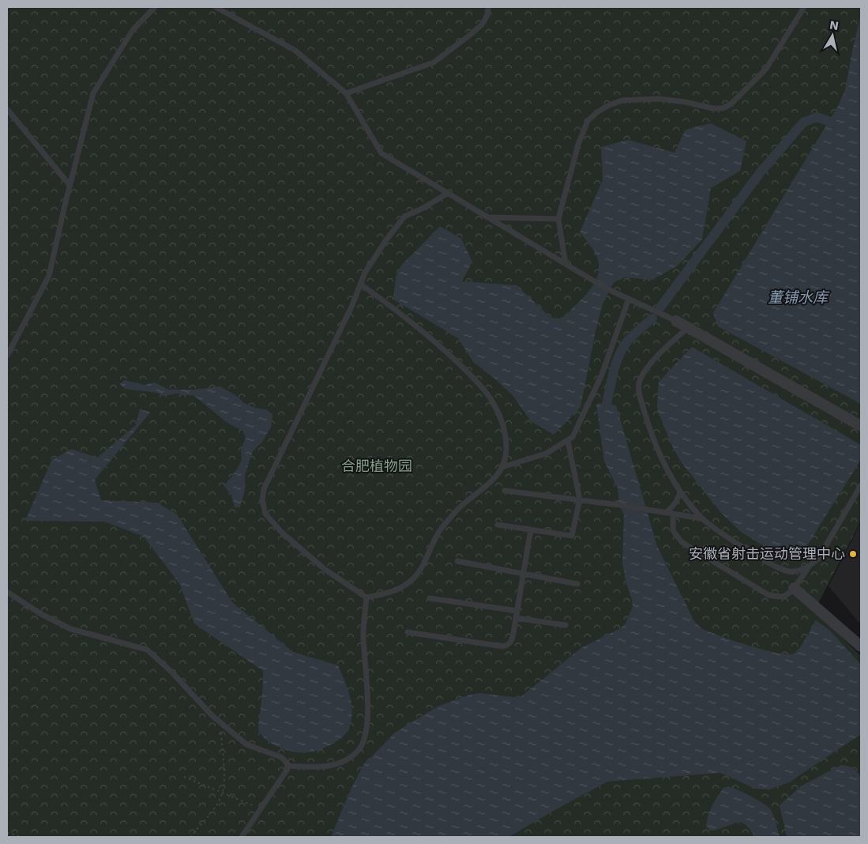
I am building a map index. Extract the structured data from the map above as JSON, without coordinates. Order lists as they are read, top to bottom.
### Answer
{
  "water": ["董铺水库"],
  "parks": ["合肥植物园"],
  "places": ["安徽省射击运动管理中心"],
  "north": "top"
}
